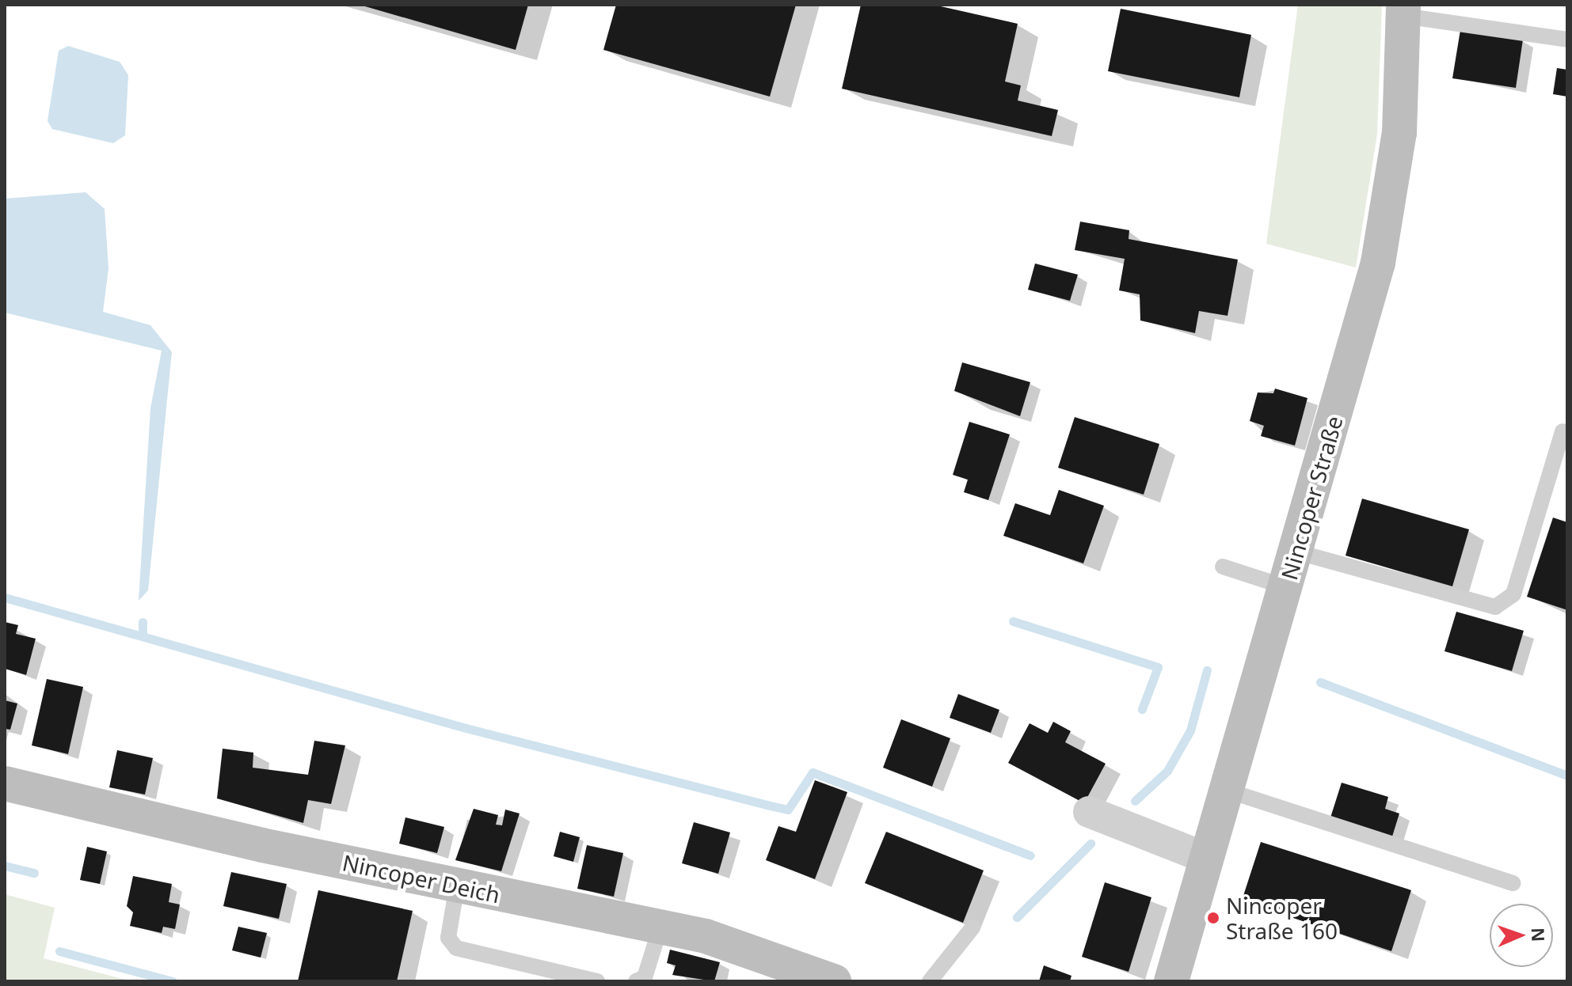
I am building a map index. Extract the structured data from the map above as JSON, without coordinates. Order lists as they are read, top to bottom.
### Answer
{
  "streets": {
    "main road": ["Nincoper Straße", "Nincoper Deich"]
  },
  "places": ["Nincoper Straße 160"],
  "north": "right"
}
